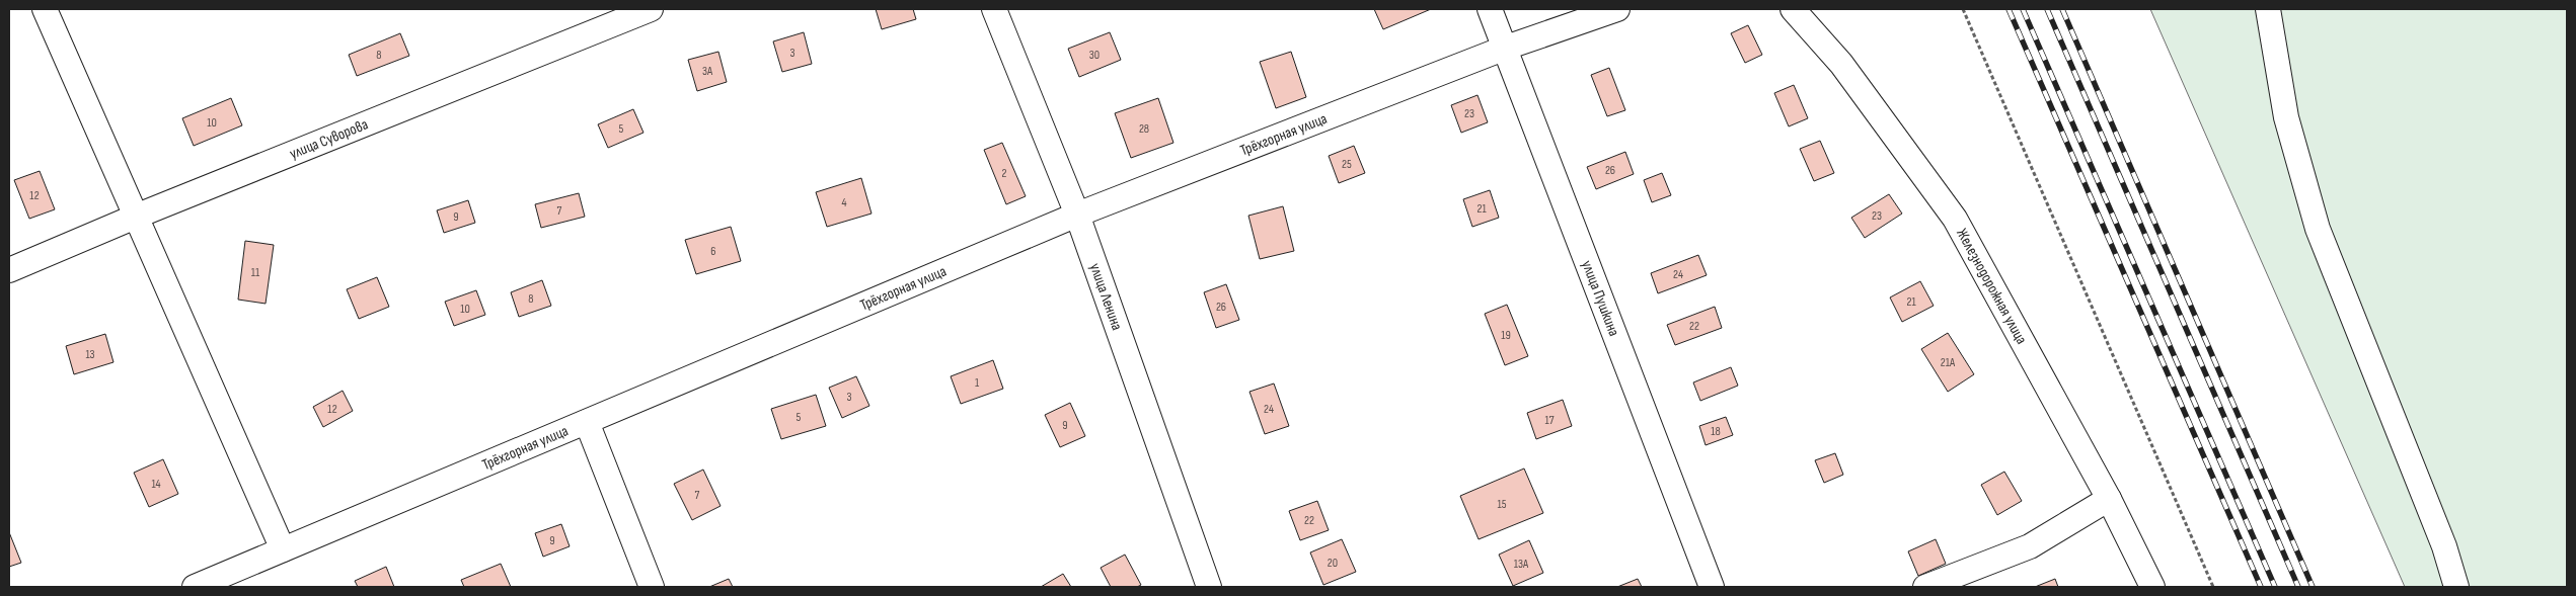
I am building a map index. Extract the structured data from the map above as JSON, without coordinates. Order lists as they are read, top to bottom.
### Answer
{
  "streets": {
    "street": [
      "Трёхгорная улица",
      "улица Суворова",
      "Железнодорожная улица",
      "улица Ленина",
      "улица Пушкина"
    ]
  },
  "crossings": [
    ["Трёхгорная улица", "улица Ленина"],
    ["Трёхгорная улица", "улица Пушкина"]
  ],
  "house_numbers": [
    "3",
    "8",
    "30",
    "3А",
    "23",
    "10",
    "5",
    "28",
    "25",
    "26",
    "2",
    "12",
    "4",
    "21",
    "7",
    "23",
    "9",
    "6",
    "11",
    "24",
    "8",
    "21",
    "26",
    "10",
    "22",
    "19",
    "13",
    "21А",
    "1",
    "3",
    "12",
    "24",
    "5",
    "17",
    "9",
    "18",
    "14",
    "7",
    "15",
    "22",
    "9",
    "20",
    "13А"
  ]
}
